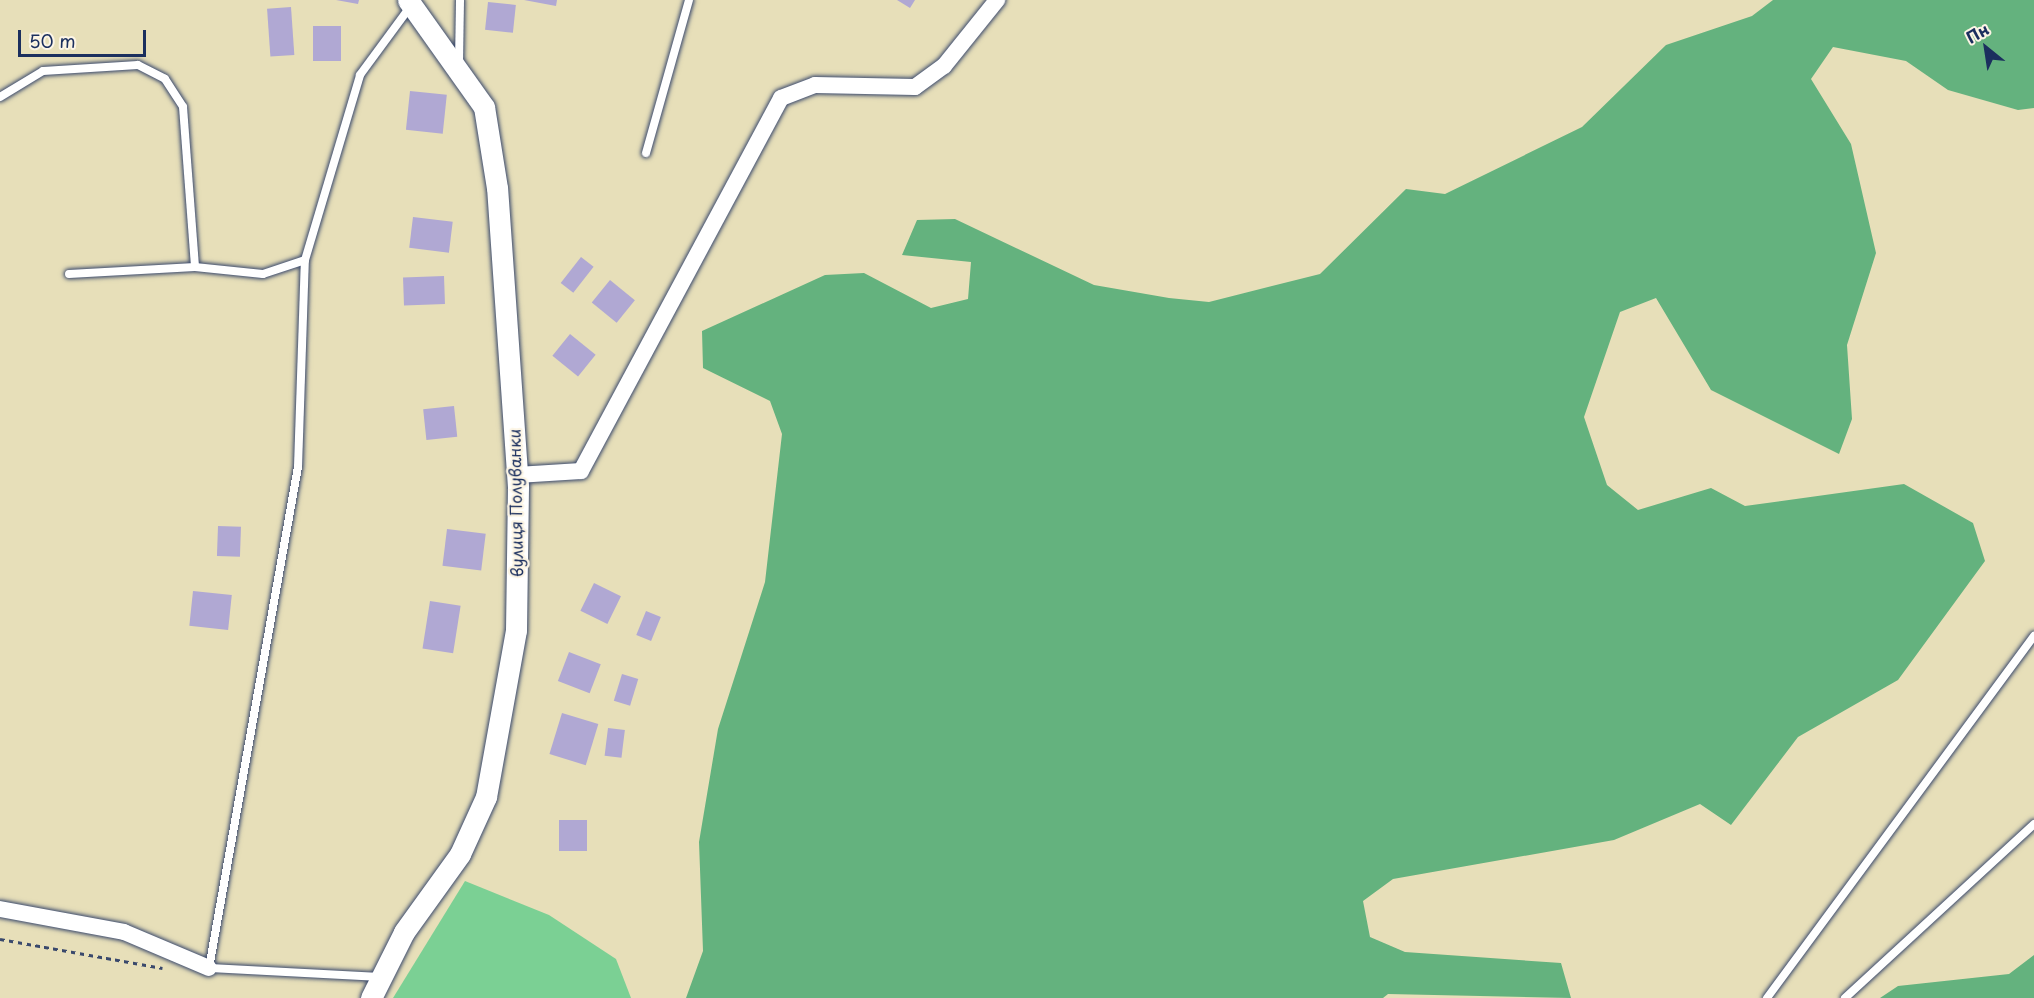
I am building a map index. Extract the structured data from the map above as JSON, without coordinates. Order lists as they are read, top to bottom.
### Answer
{
  "streets": {
    "street": ["вулиця Полуванки"]
  },
  "scale_bar": "50 m",
  "north": "top left"
}
